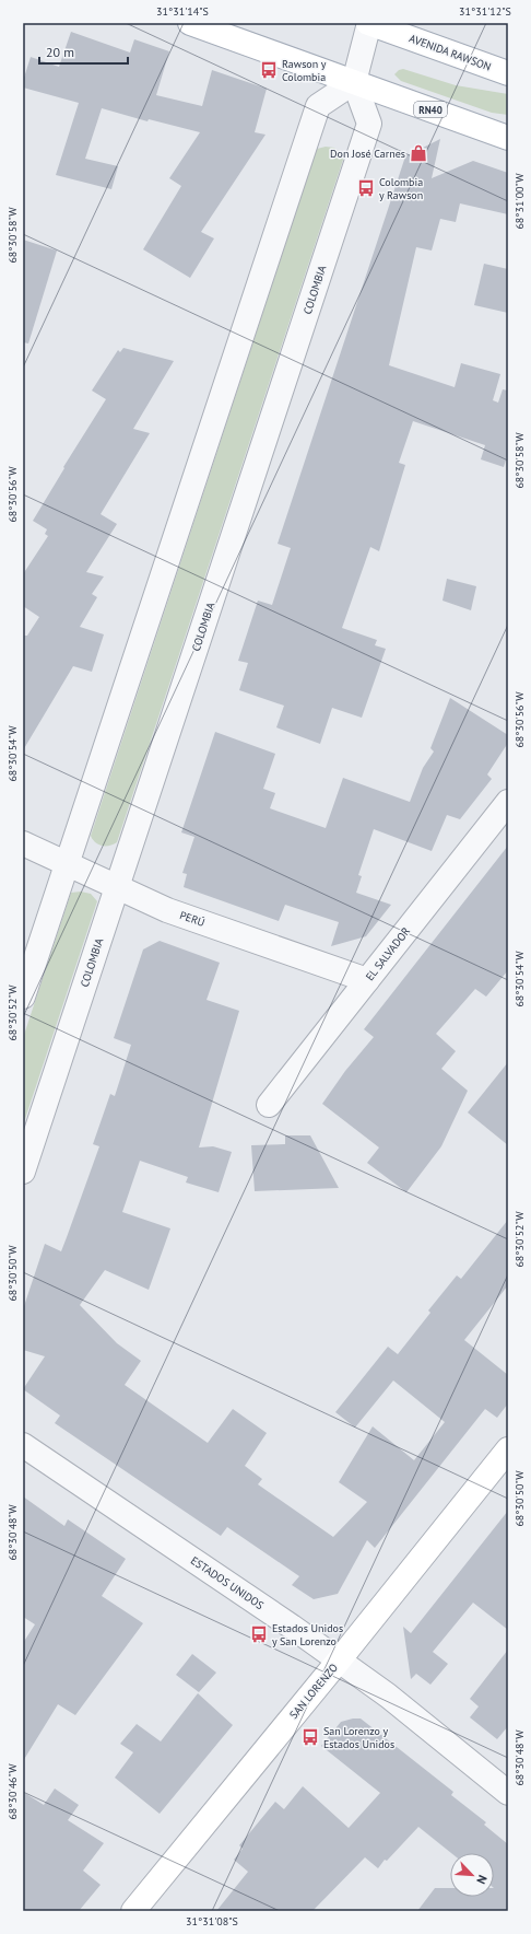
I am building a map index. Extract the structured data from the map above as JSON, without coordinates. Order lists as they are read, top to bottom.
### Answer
{
  "streets": {
    "street": [
      "AVENIDA RAWSON",
      "RN40",
      "COLOMBIA",
      "PERÚ",
      "EL SALVADOR",
      "ESTADOS UNIDOS",
      "SAN LORENZO"
    ]
  },
  "crossings": [
    ["RN40", "COLOMBIA"],
    ["COLOMBIA", "PERÚ"],
    ["PERÚ", "EL SALVADOR"],
    ["ESTADOS UNIDOS", "SAN LORENZO"]
  ],
  "places": {
    "bus stop": [
      "Rawson y Colombia",
      "Colombia y Rawson",
      "Estados Unidos y San Lorenzo",
      "San Lorenzo y Estados Unidos"
    ],
    "shop": ["Don José Carnes"]
  },
  "scale_bar": "20 m",
  "north": "bottom right",
  "coordinates": [
    "31°31'14\"S",
    "31°31'12\"S",
    "68°31'00\"W",
    "68°30'58\"W",
    "68°30'56\"W",
    "68°30'54\"W",
    "68°30'52\"W",
    "68°30'50\"W",
    "68°30'48\"W",
    "68°30'46\"W",
    "31°31'08\"S"
  ]
}
